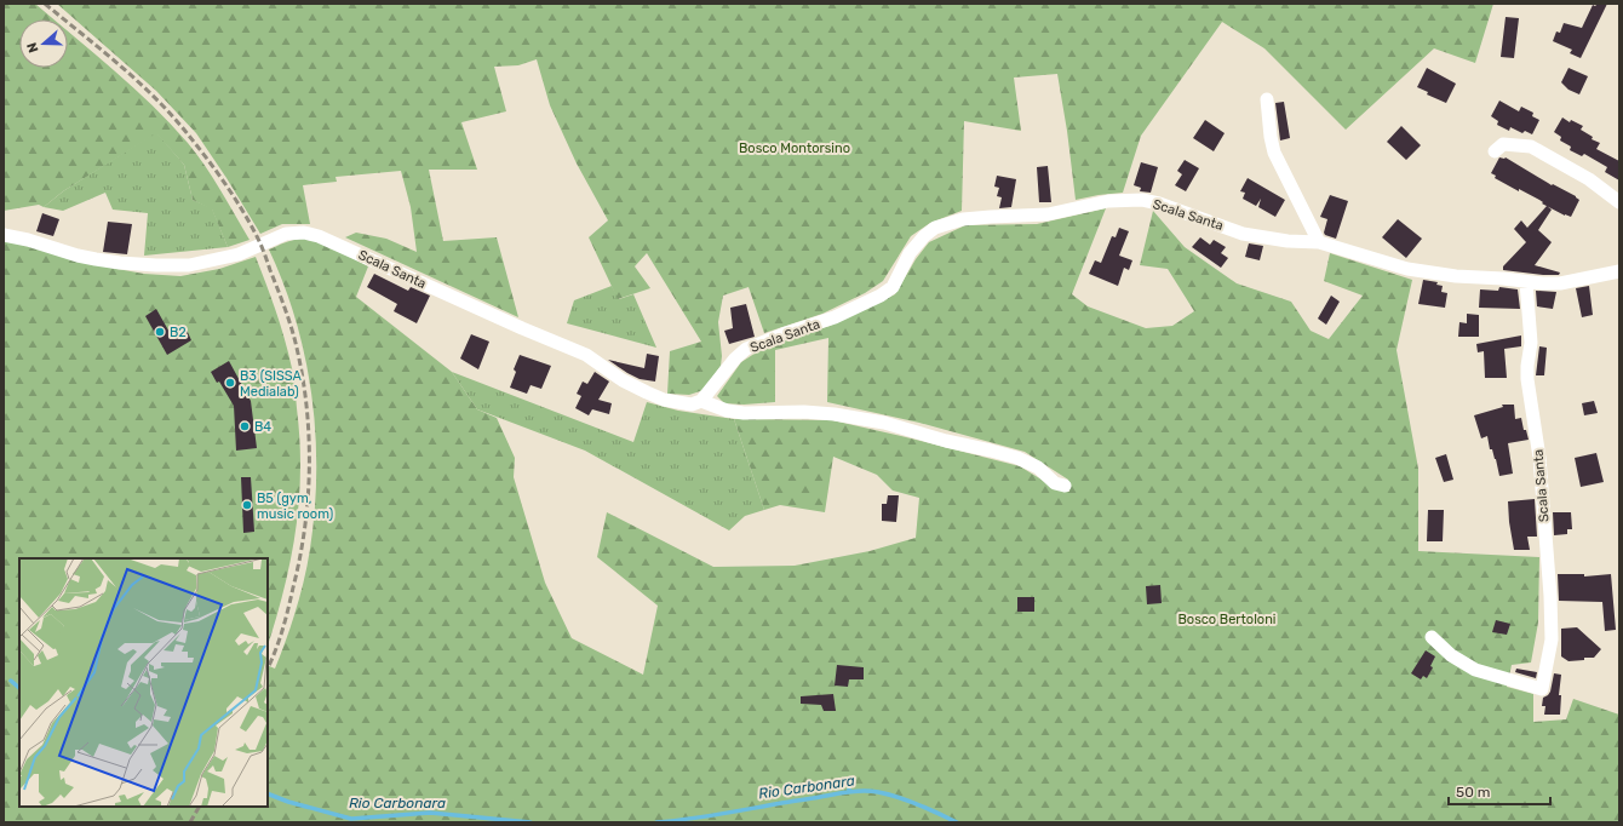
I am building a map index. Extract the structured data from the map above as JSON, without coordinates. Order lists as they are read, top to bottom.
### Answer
{
  "streets": {
    "street": ["Scala Santa"]
  },
  "water": ["Rio Carbonara"],
  "parks": ["Bosco Montorsino", "Bosco Bertoloni"],
  "places": [
    "B2",
    "B3 (SISSA Medialab)",
    "B4",
    "B5 (gym, music room)"
  ],
  "scale_bar": "50 m",
  "north": "left"
}
